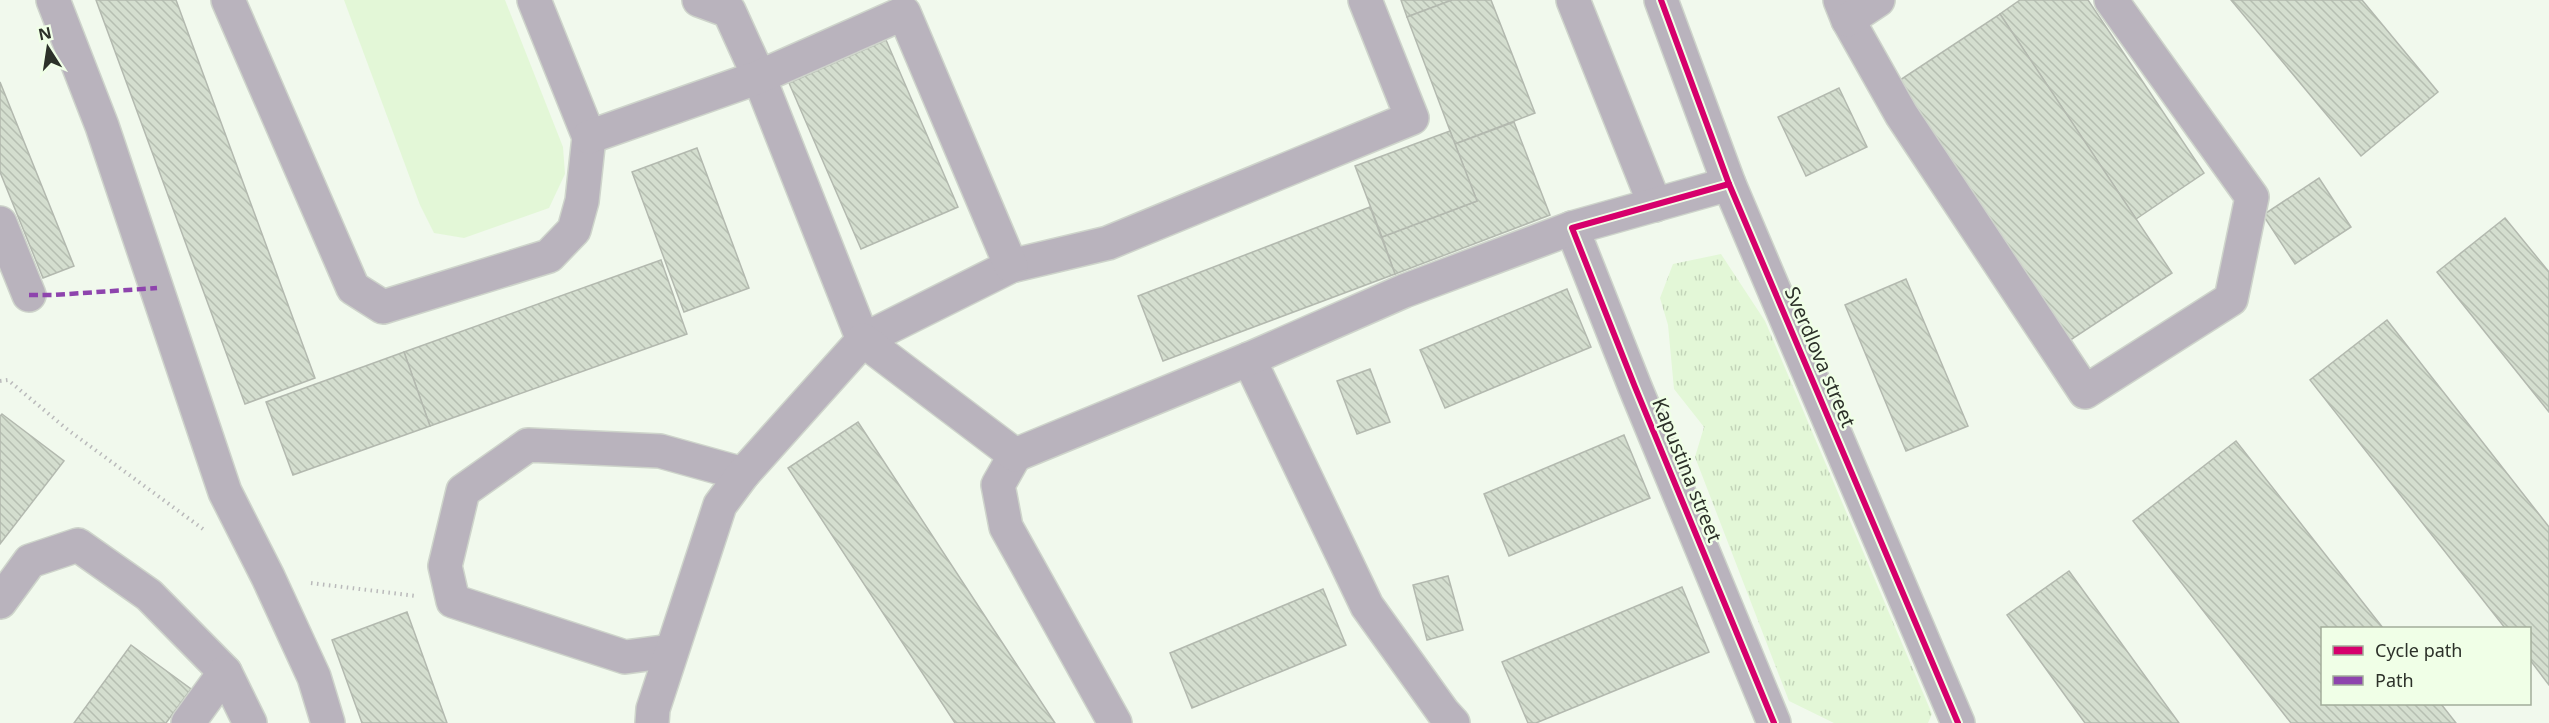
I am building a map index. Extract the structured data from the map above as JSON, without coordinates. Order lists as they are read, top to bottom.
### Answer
{
  "streets": {
    "street": ["Sverdlova street", "Kapustina street"]
  },
  "legend": ["Cycle path", "Path"],
  "north": "top"
}
